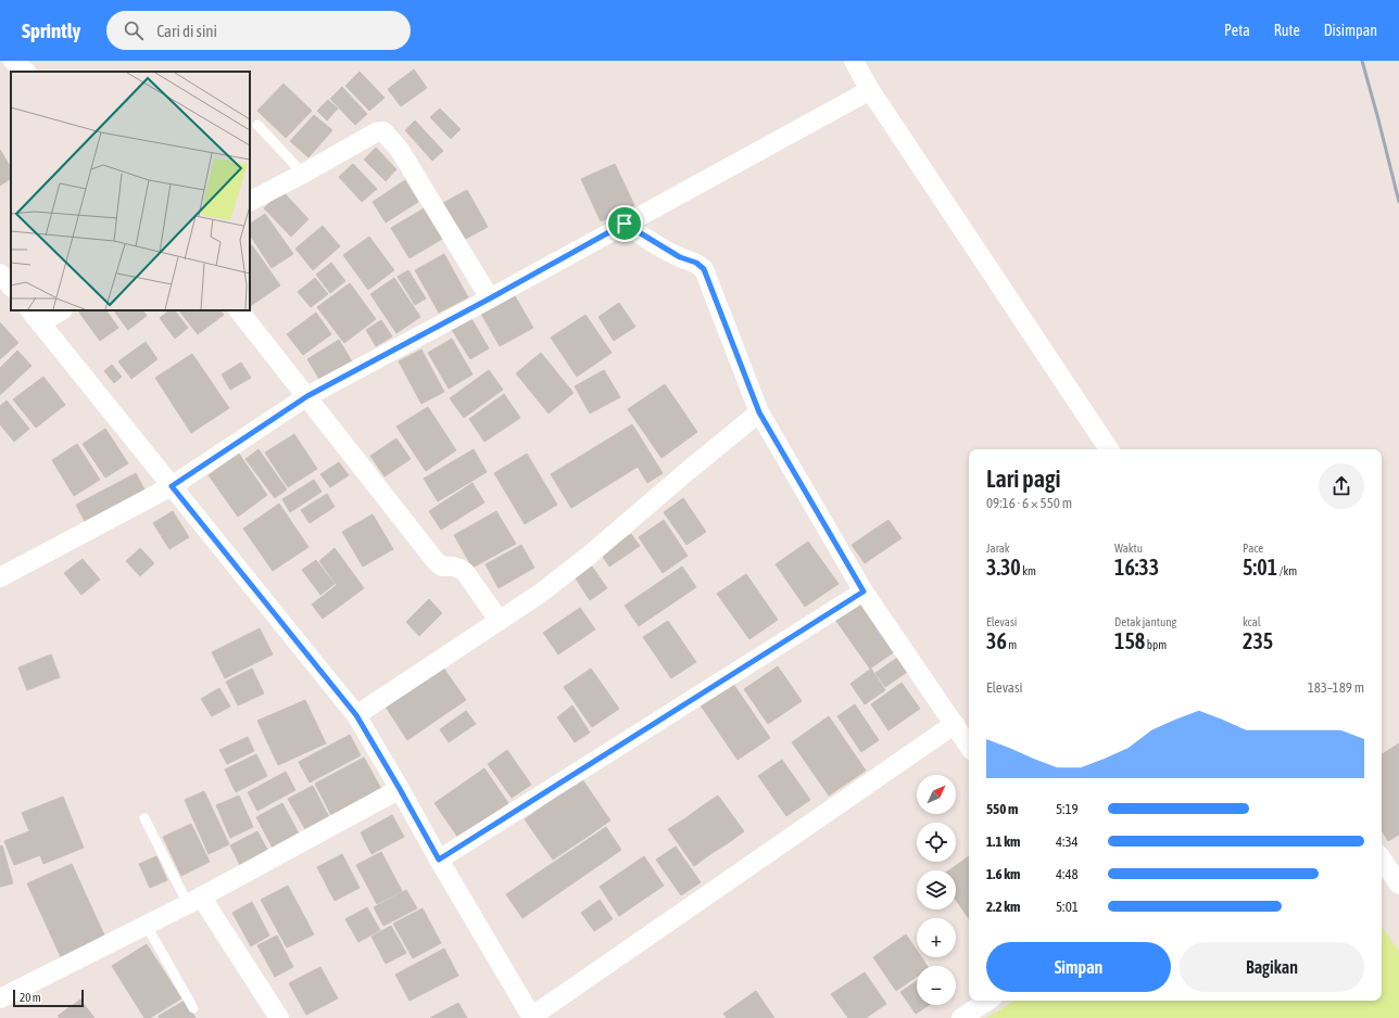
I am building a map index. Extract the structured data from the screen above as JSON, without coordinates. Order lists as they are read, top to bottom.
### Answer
{
  "scale_bar": "20 m",
  "north": "top right",
  "page": {
    "header": "Sprintly",
    "search": "Cari di sini",
    "nav": ["Peta", "Rute", "Disimpan"],
    "heading": ["Lari pagi", "09:16 · 6 × 550 m"],
    "stats": [
      ["Jarak", "3.30 km"],
      ["Waktu", "16:33"],
      ["Pace", "5:01 /km"],
      ["Elevasi", "36 m"],
      ["Detak jantung", "158 bpm"],
      ["kcal", "235"]
    ],
    "chart": ["Elevasi", "183–189 m"],
    "map_buttons": ["+", "−"],
    "list": [
      {
        "name": "550 m",
        "note": "5:19"
      },
      {
        "name": "1.1 km",
        "note": "4:34"
      },
      {
        "name": "1.6 km",
        "note": "4:48"
      },
      {
        "name": "2.2 km",
        "note": "5:01"
      }
    ],
    "buttons": ["Simpan", "Bagikan"],
    "scale": "20 m"
  }
}
